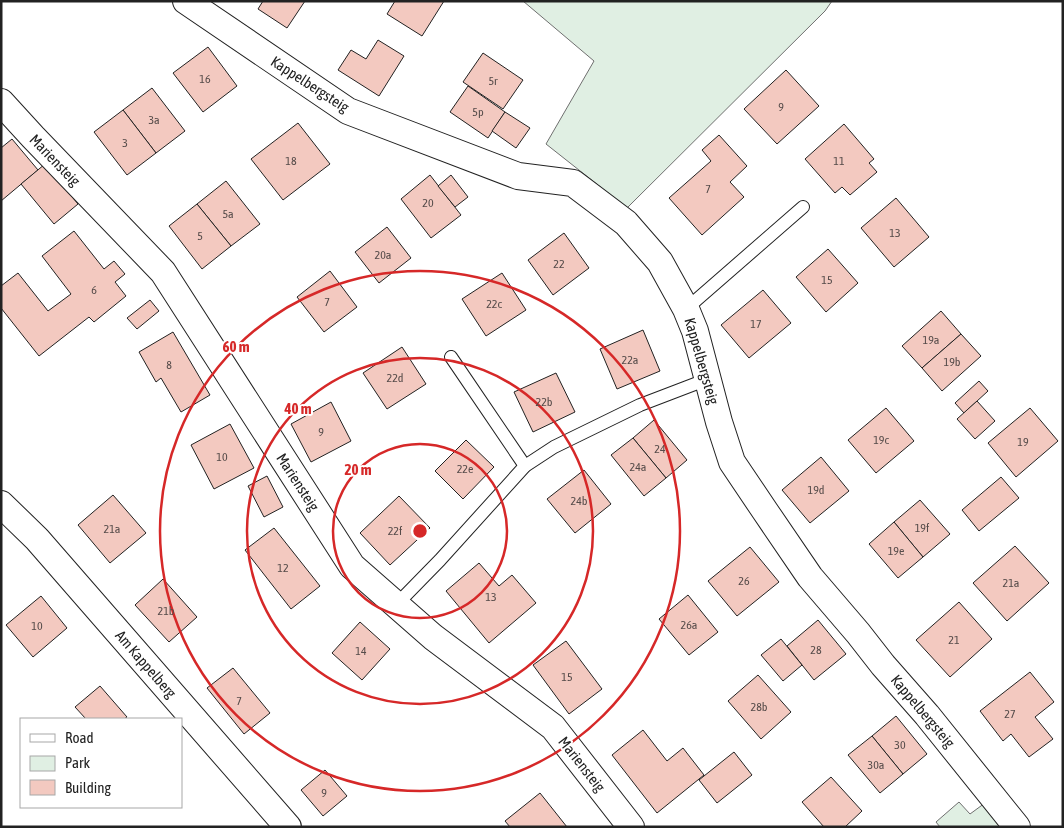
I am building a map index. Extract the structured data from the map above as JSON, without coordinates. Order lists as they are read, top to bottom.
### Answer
{
  "streets": {
    "street": ["Kappelbergsteig", "Mariensteig", "Am Kappelberg"]
  },
  "house_numbers": [
    "16",
    "5r",
    "9",
    "5p",
    "3a",
    "3",
    "18",
    "11",
    "7",
    "20",
    "5a",
    "13",
    "5",
    "20a",
    "22",
    "15",
    "6",
    "7",
    "22c",
    "17",
    "19a",
    "22a",
    "19b",
    "8",
    "22d",
    "22b",
    "9",
    "19c",
    "19",
    "24",
    "10",
    "24a",
    "22e",
    "19d",
    "24b",
    "19f",
    "21a",
    "22f",
    "19e",
    "12",
    "26",
    "21a",
    "13",
    "21b",
    "26a",
    "10",
    "21",
    "28",
    "14",
    "15",
    "7",
    "28b",
    "27",
    "30",
    "30a",
    "9"
  ],
  "legend": ["Road", "Park", "Building"],
  "rings": ["60 m", "40 m", "20 m"]
}
